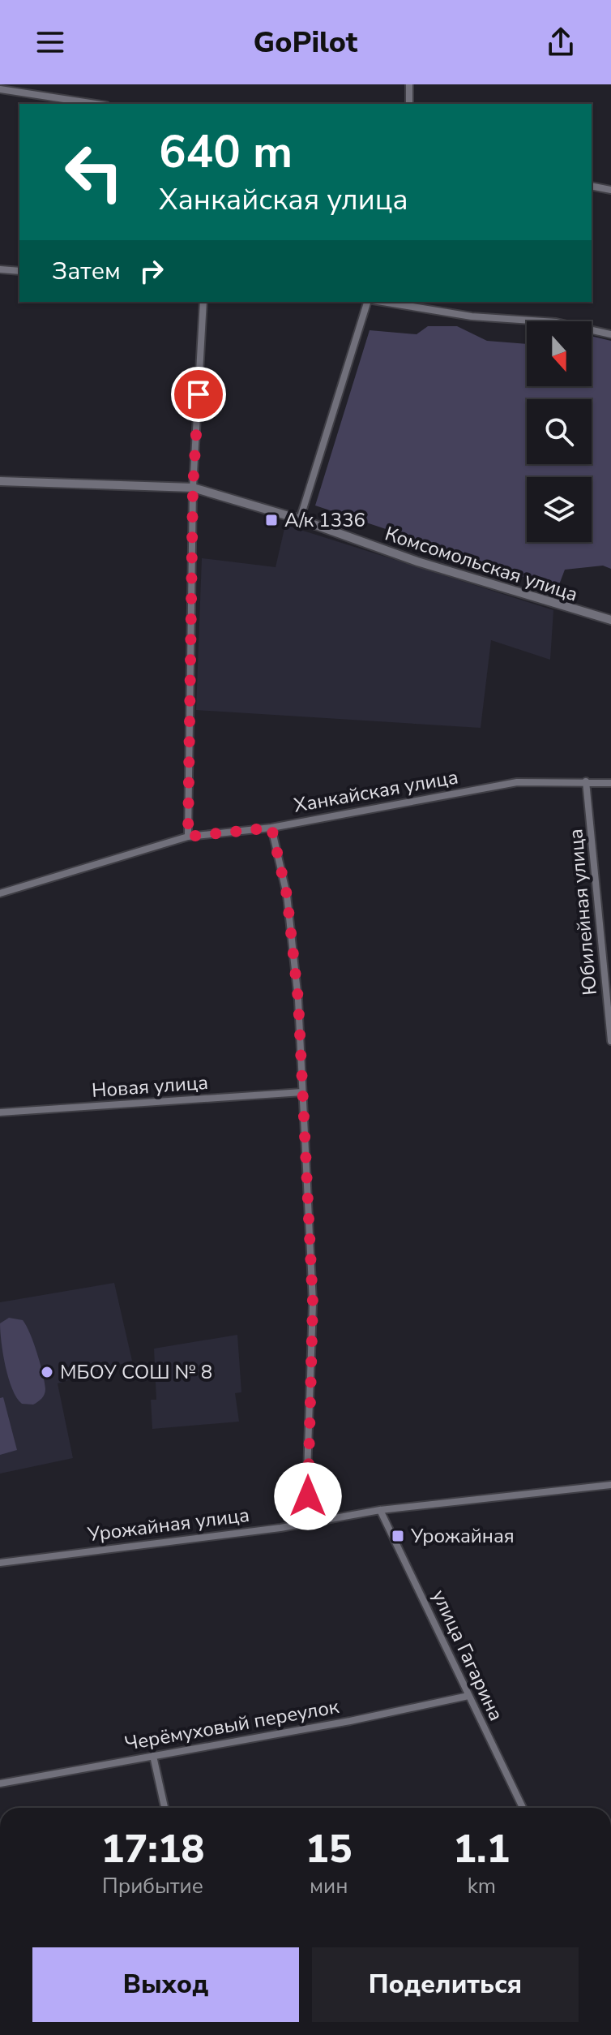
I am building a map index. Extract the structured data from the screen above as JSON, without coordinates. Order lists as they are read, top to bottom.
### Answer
{
  "streets": {
    "street": [
      "Комсомольская улица",
      "Ханкайская улица",
      "Юбилейная улица",
      "Новая улица",
      "Урожайная улица",
      "улица Гагарина",
      "Черёмуховый переулок"
    ]
  },
  "crossings": [
    ["Ханкайская улица", "Юбилейная улица"],
    ["Урожайная улица", "улица Гагарина"],
    ["улица Гагарина", "Черёмуховый переулок"]
  ],
  "places": {
    "transit": ["А/к 1336", "Урожайная"],
    "other": ["МБОУ СОШ № 8"]
  },
  "north": "bottom",
  "page": {
    "header": "GoPilot",
    "turn": ["640 m", "Ханкайская улица"],
    "then": "Затем",
    "eta": [
      "17:18",
      "Прибытие",
      "15",
      "мин",
      "1.1",
      "km"
    ],
    "buttons": ["Выход", "Поделиться"]
  }
}
